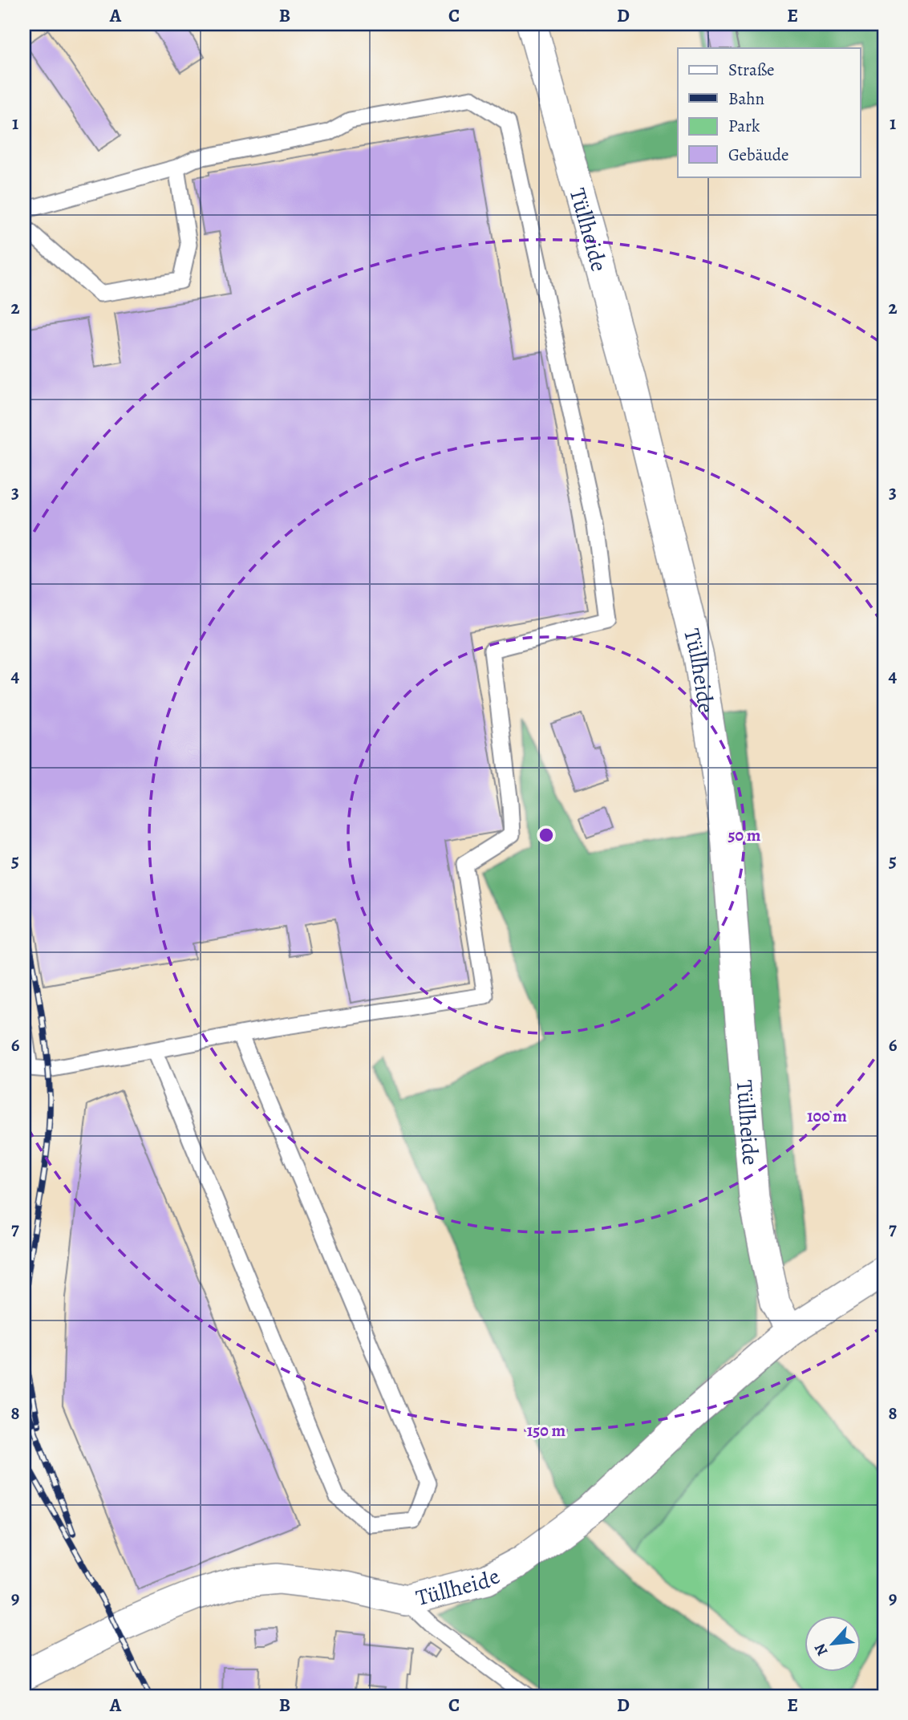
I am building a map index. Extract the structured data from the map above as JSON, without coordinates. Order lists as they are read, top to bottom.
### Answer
{
  "streets": {
    "street": ["Tüllheide"]
  },
  "legend": [
    "Straße",
    "Bahn",
    "Park",
    "Gebäude"
  ],
  "north": "bottom left",
  "grid": {
    "columns": [
      "A",
      "B",
      "C",
      "D",
      "E"
    ],
    "rows": [
      "1",
      "2",
      "3",
      "4",
      "5",
      "6",
      "7",
      "8",
      "9"
    ]
  },
  "rings": ["50 m", "100 m", "150 m"]
}
